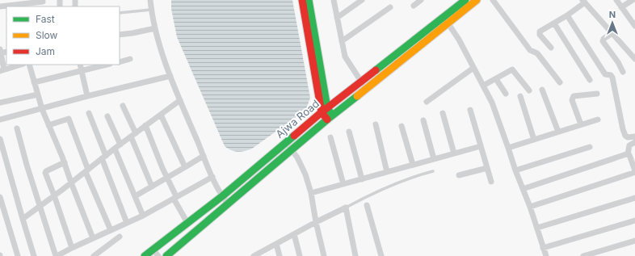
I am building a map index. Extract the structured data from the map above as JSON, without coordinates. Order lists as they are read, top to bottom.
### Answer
{
  "streets": {
    "main road": ["Ajwa Road"]
  },
  "legend": ["Fast", "Slow", "Jam"],
  "north": "top"
}
